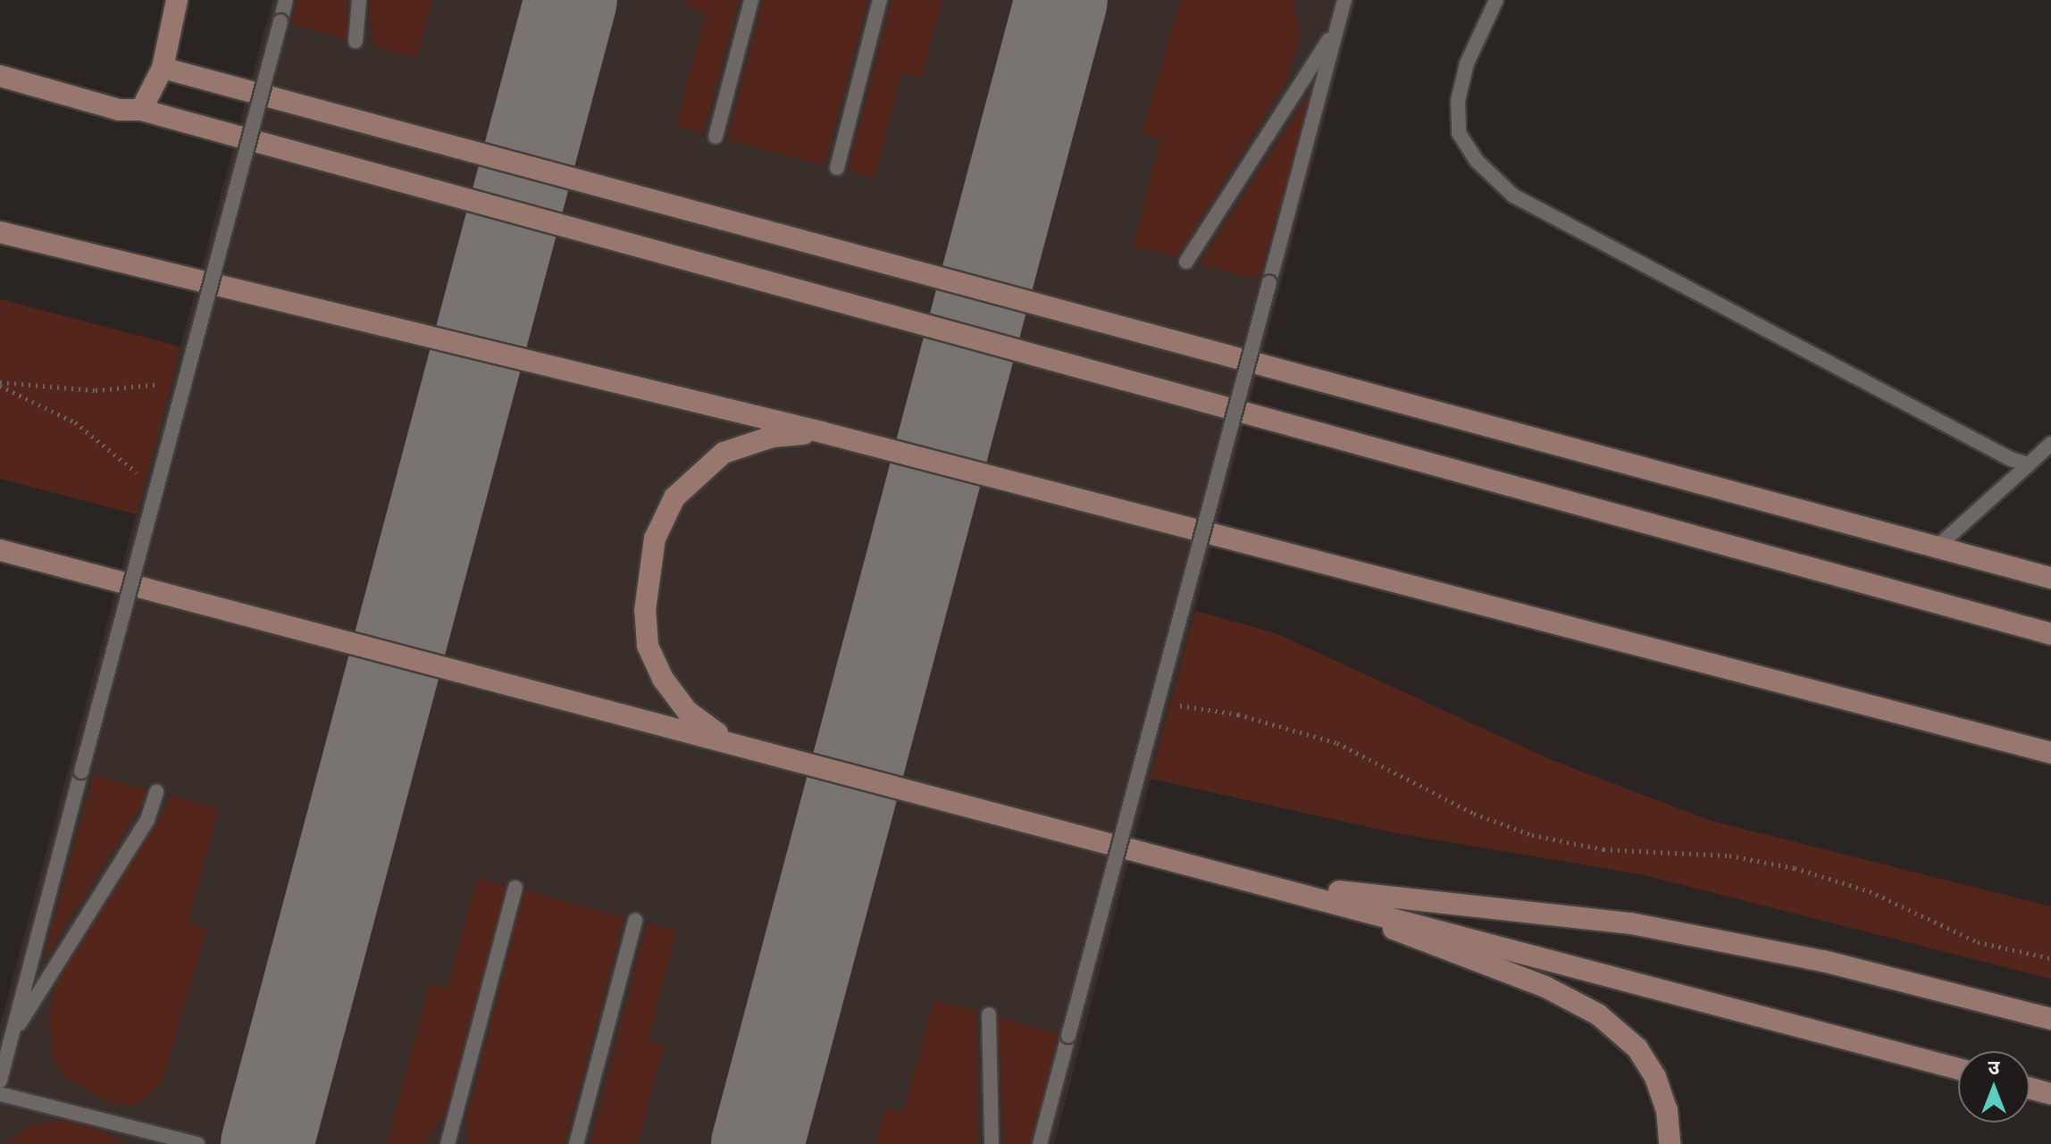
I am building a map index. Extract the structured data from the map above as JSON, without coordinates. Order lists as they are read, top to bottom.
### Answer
{
  "north": "top"
}
